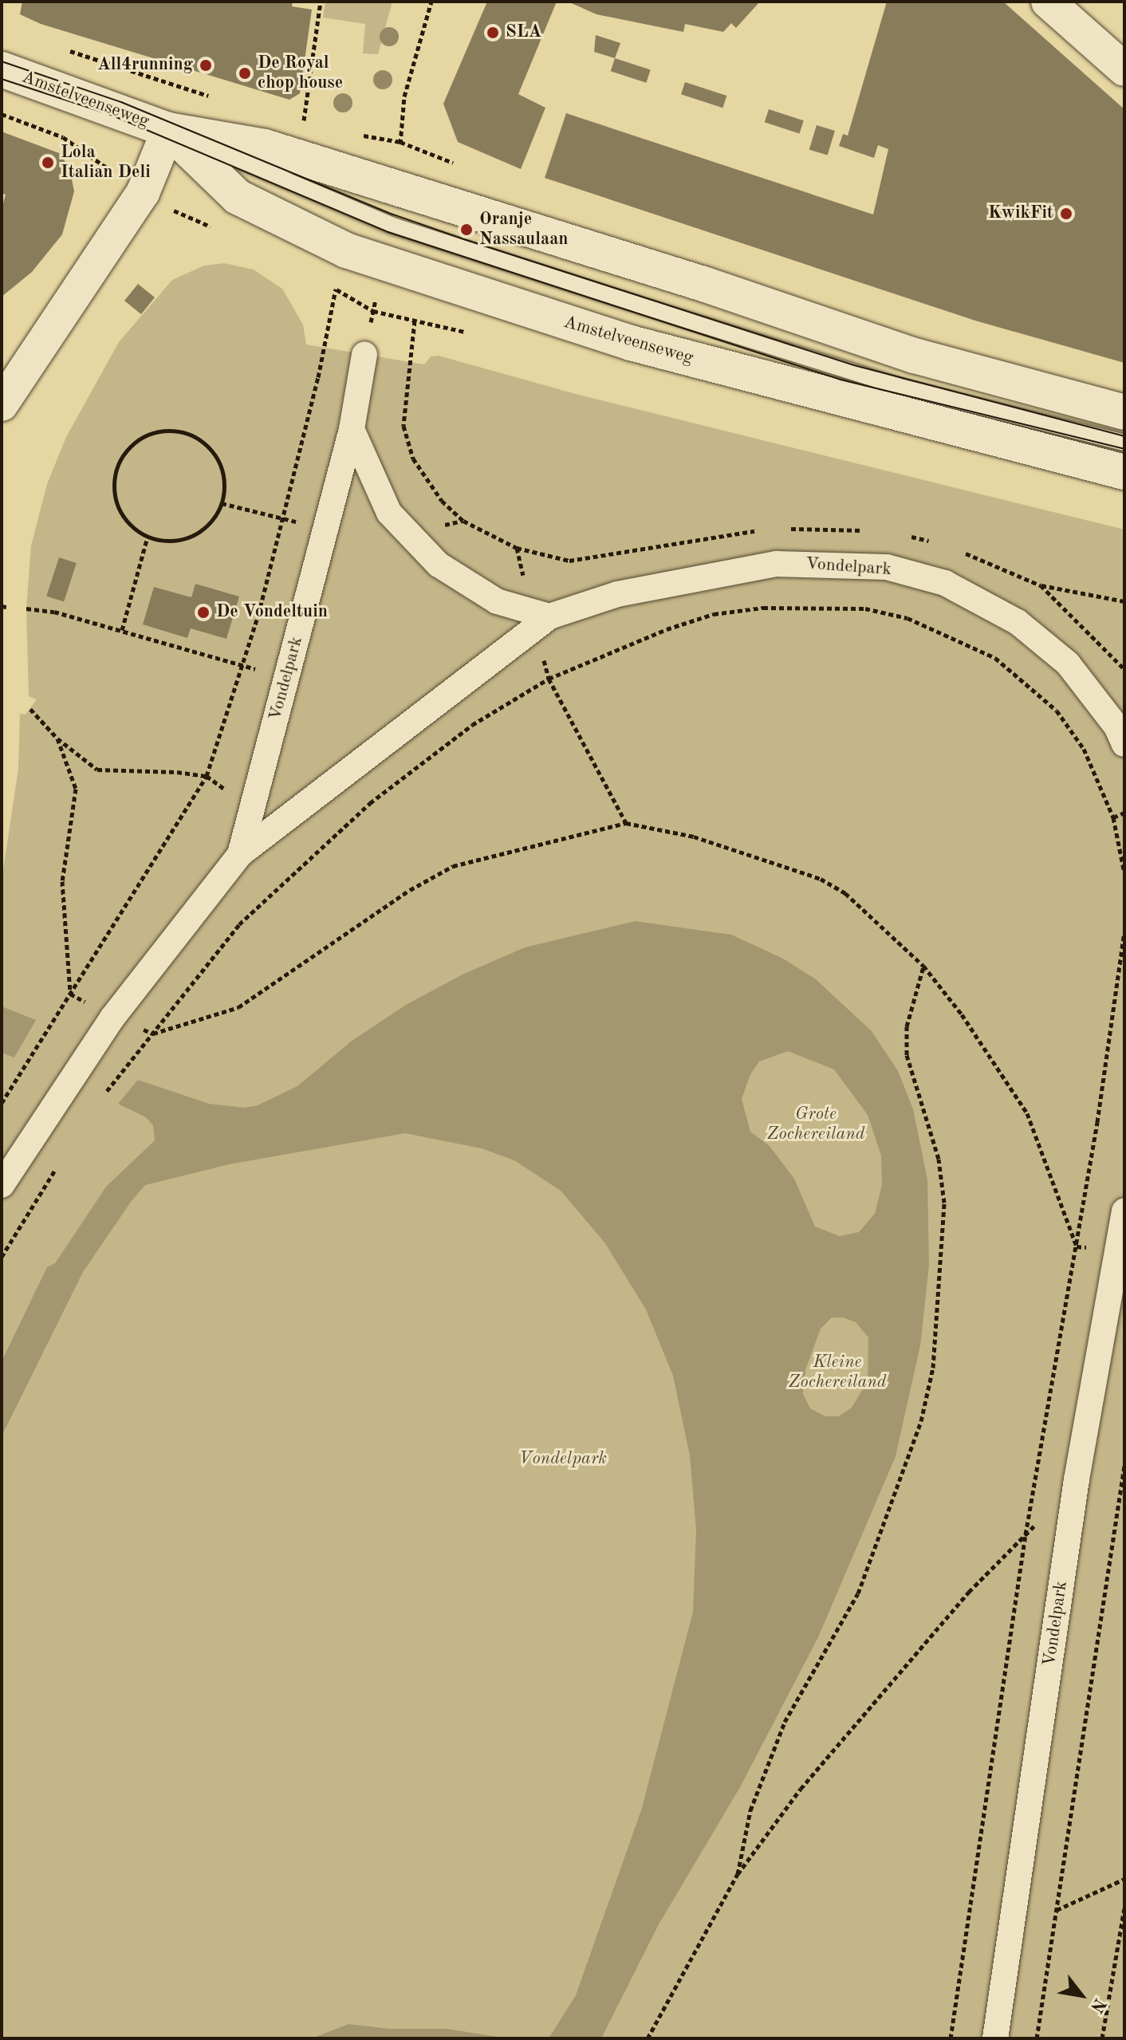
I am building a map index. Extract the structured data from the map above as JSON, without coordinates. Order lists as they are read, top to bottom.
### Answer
{
  "streets": {
    "main road": ["Amstelveenseweg"],
    "street": ["Vondelpark"]
  },
  "parks": ["Grote Zochereiland", "Kleine Zochereiland", "Vondelpark"],
  "places": [
    "SLA",
    "All4running",
    "De Royal chop house",
    "Lola Italian Deli",
    "KwikFit",
    "Oranje Nassaulaan",
    "De Vondeltuin"
  ],
  "north": "bottom right"
}
